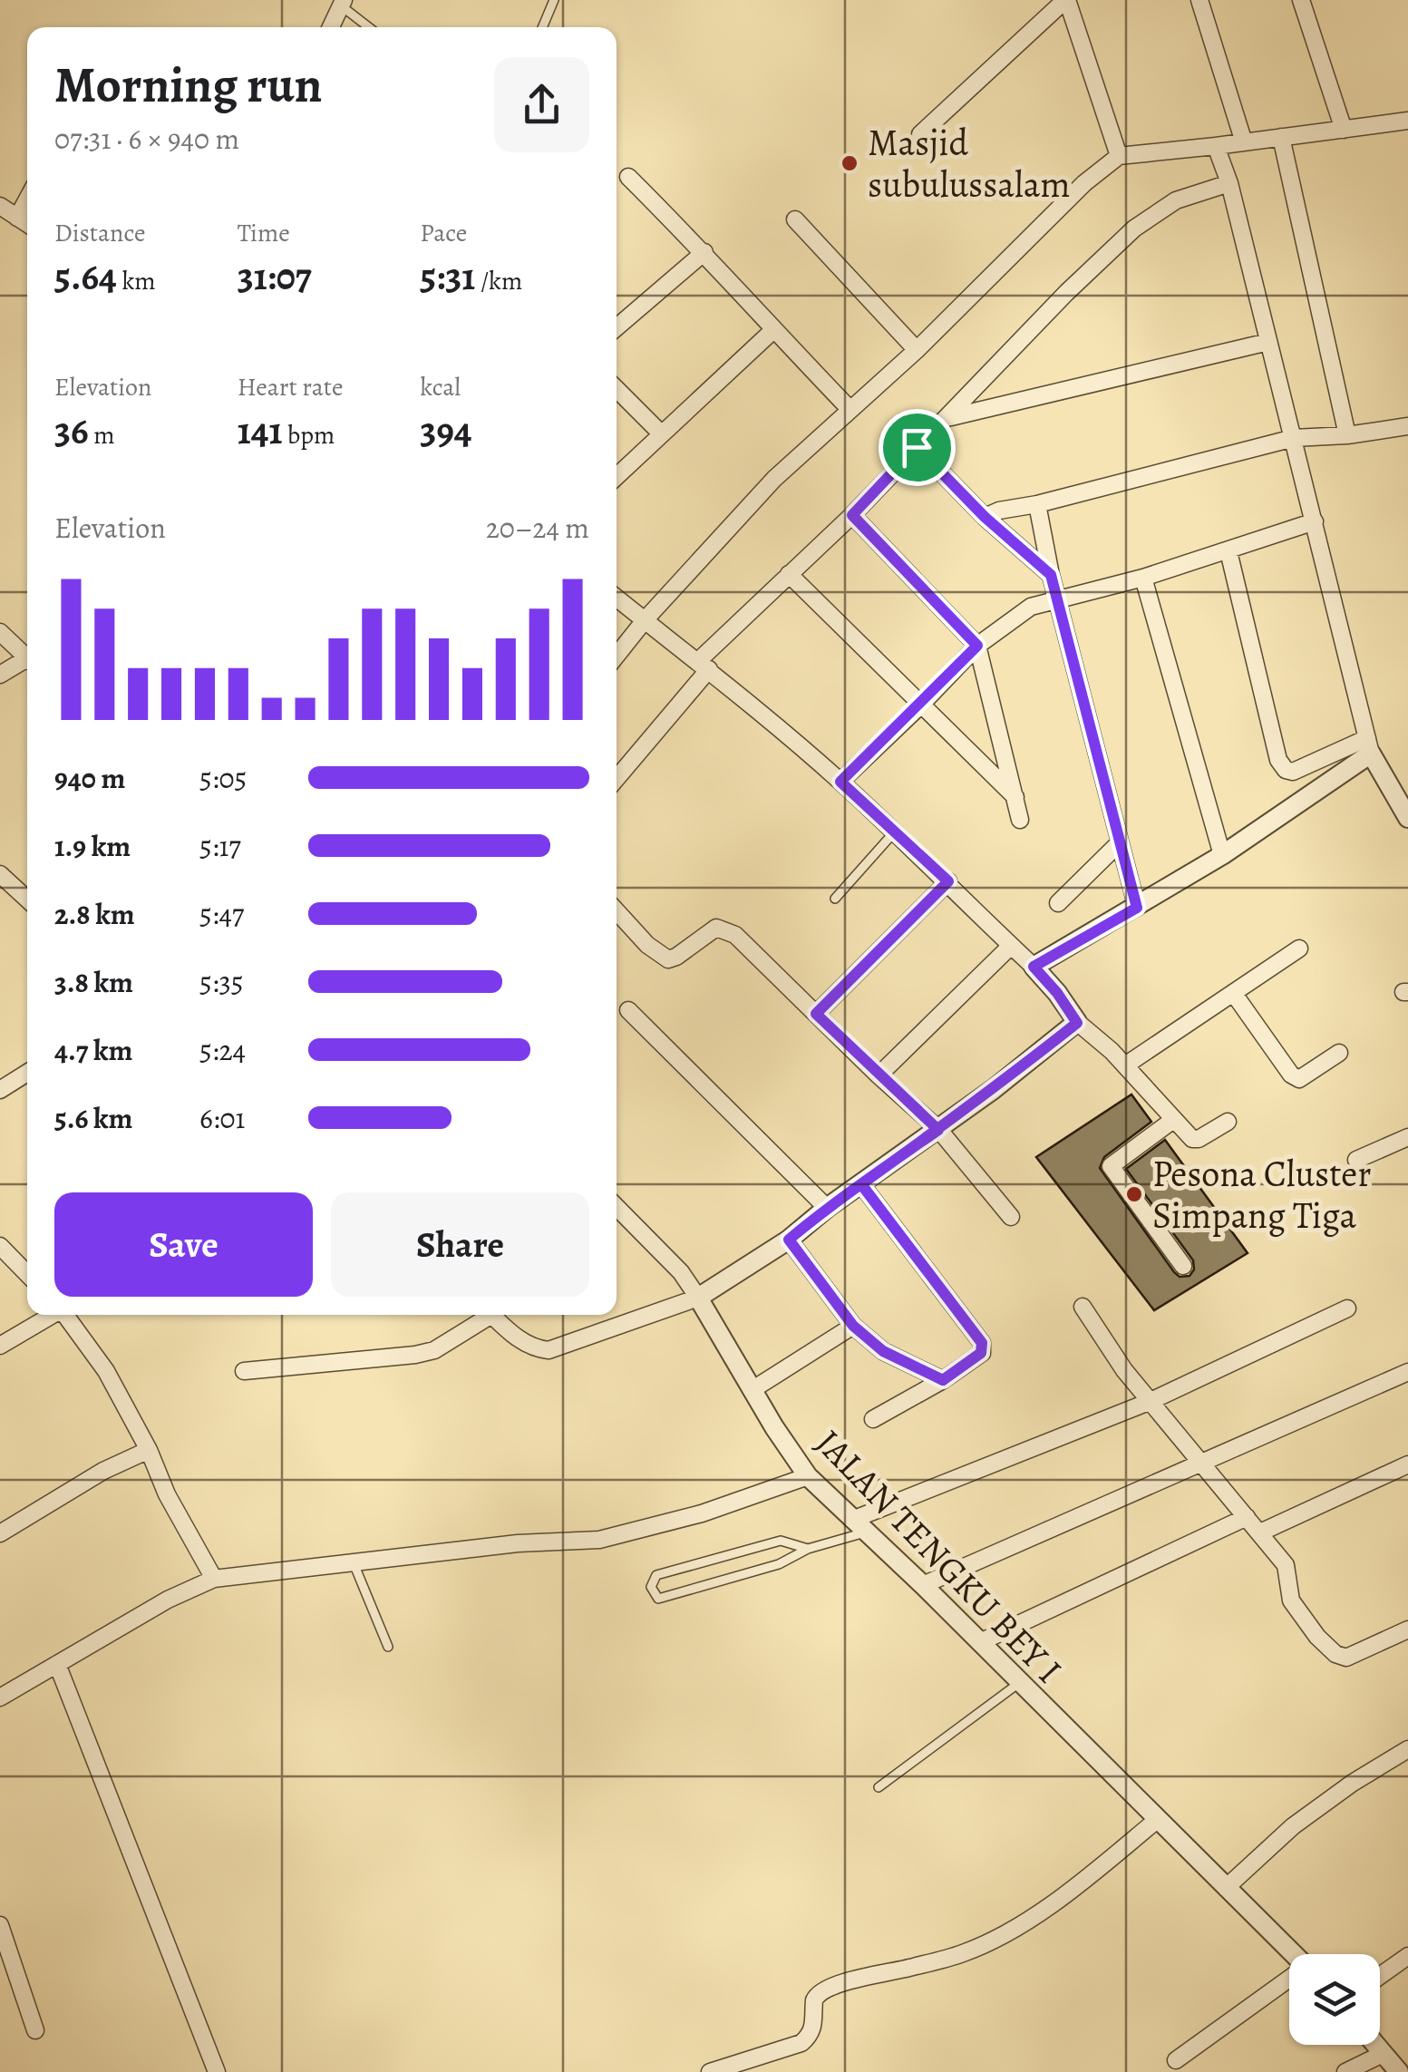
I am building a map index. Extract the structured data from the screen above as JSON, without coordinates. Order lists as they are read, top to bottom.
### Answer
{
  "streets": {
    "street": ["JALAN TENGKU BEY I"]
  },
  "places": ["Masjid subulussalam", "Pesona Cluster Simpang Tiga"],
  "page": {
    "heading": ["Morning run", "07:31 · 6 × 940 m"],
    "stats": [
      ["Distance", "5.64 km"],
      ["Time", "31:07"],
      ["Pace", "5:31 /km"],
      ["Elevation", "36 m"],
      ["Heart rate", "141 bpm"],
      ["kcal", "394"]
    ],
    "chart": ["Elevation", "20–24 m"],
    "list": [
      {
        "name": "940 m",
        "note": "5:05"
      },
      {
        "name": "1.9 km",
        "note": "5:17"
      },
      {
        "name": "2.8 km",
        "note": "5:47"
      },
      {
        "name": "3.8 km",
        "note": "5:35"
      },
      {
        "name": "4.7 km",
        "note": "5:24"
      },
      {
        "name": "5.6 km",
        "note": "6:01"
      }
    ],
    "buttons": ["Save", "Share"]
  }
}
